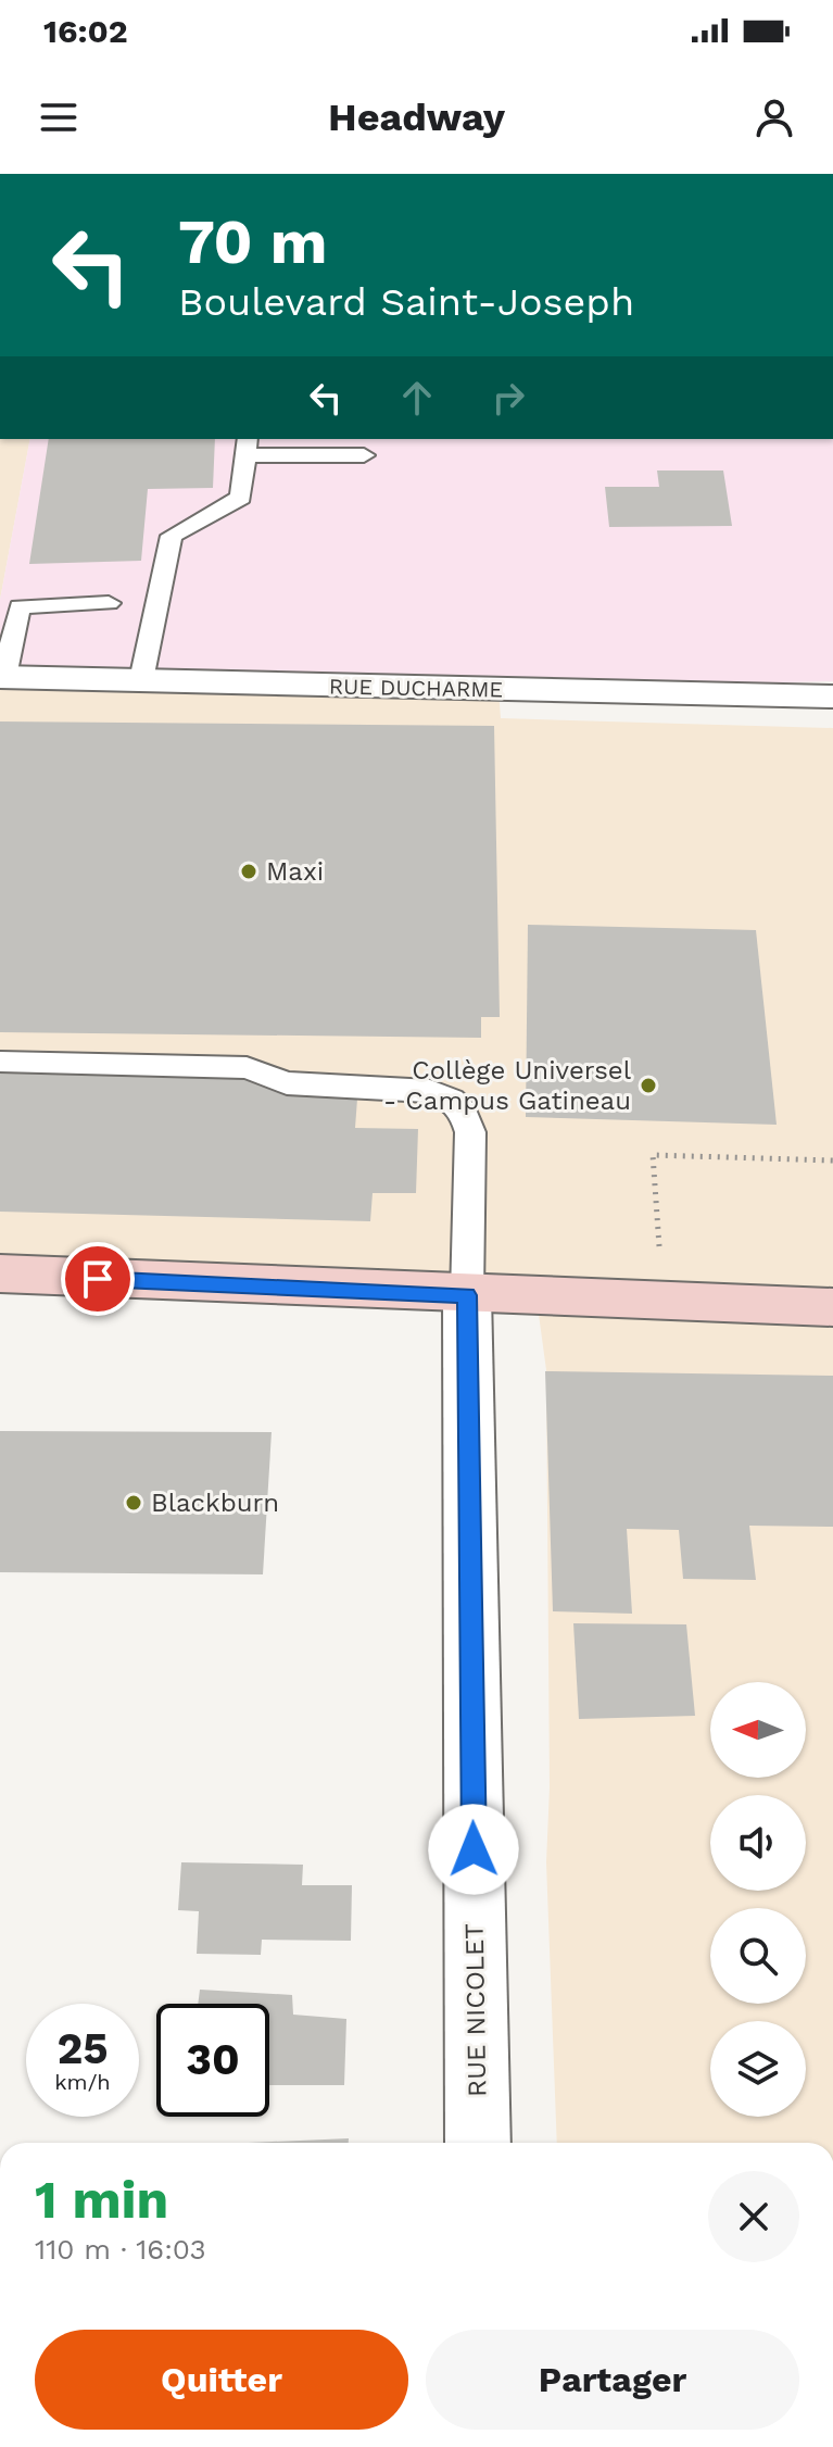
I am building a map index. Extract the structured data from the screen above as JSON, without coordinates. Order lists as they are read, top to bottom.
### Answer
{
  "streets": {
    "street": ["RUE DUCHARME", "RUE NICOLET"]
  },
  "places": ["Maxi", "Collège Universel - Campus Gatineau", "Blackburn"],
  "north": "left",
  "page": {
    "status": "16:02",
    "header": "Headway",
    "turn": ["70 m", "Boulevard Saint-Joseph"],
    "speed": "25 km/h",
    "limit": "30",
    "heading": ["1 min", "110 m · 16:03"],
    "buttons": ["Quitter", "Partager"]
  }
}
